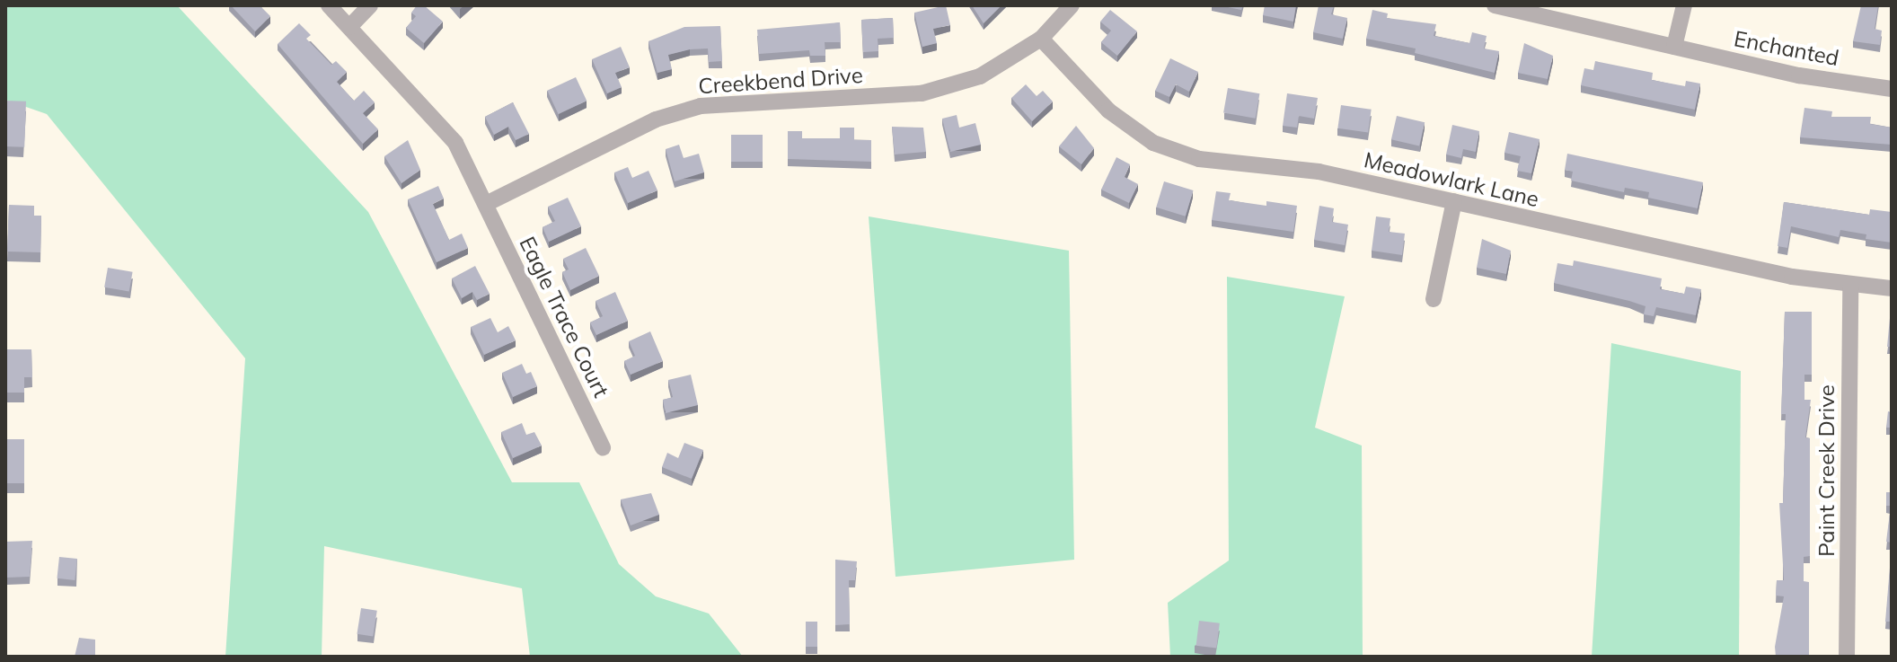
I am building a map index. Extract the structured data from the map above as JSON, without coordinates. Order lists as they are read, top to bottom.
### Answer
{
  "streets": {
    "street": [
      "Enchanted",
      "Creekbend Drive",
      "Meadowlark Lane",
      "Eagle Trace Court",
      "Paint Creek Drive"
    ]
  },
  "crossings": [
    ["Creekbend Drive", "Meadowlark Lane"],
    ["Creekbend Drive", "Eagle Trace Court"],
    ["Meadowlark Lane", "Paint Creek Drive"]
  ]
}
